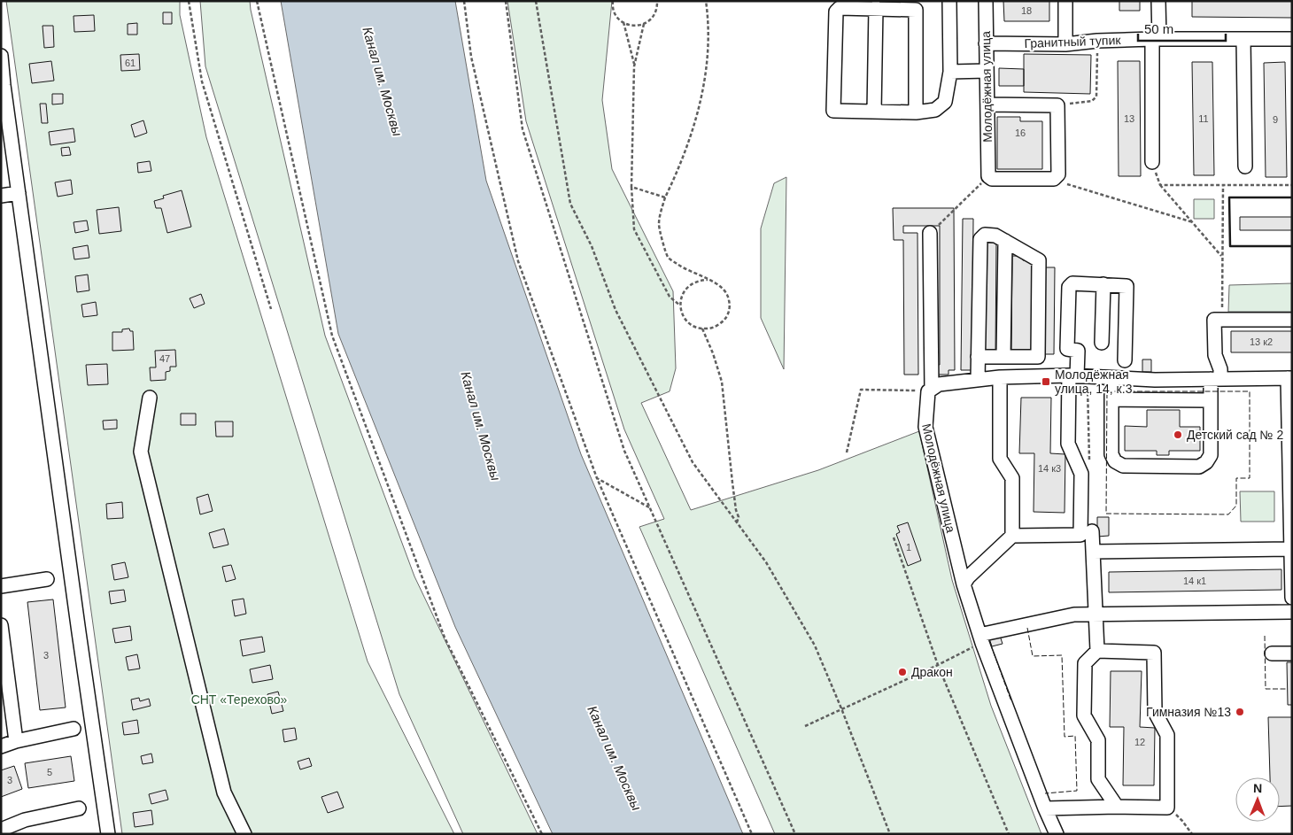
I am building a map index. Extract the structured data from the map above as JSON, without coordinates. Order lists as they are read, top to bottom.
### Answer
{
  "streets": {
    "street": ["Гранитный тупик", "Молодёжная улица"]
  },
  "crossings": [
    ["Гранитный тупик", "Молодёжная улица"]
  ],
  "water": ["Канал им. Москвы"],
  "parks": ["СНТ «Терехово»"],
  "places": {
    "transit": ["Молодёжная улица, 14, к.3"],
    "other": ["Детский сад № 2", "Дракон", "Гимназия №13"]
  },
  "house_numbers": [
    "18",
    "61",
    "13",
    "11",
    "9",
    "16",
    "13 к2",
    "47",
    "14 к3",
    "1",
    "14 к1",
    "3",
    "12",
    "5",
    "3"
  ],
  "scale_bar": "50 m",
  "north": "top"
}
